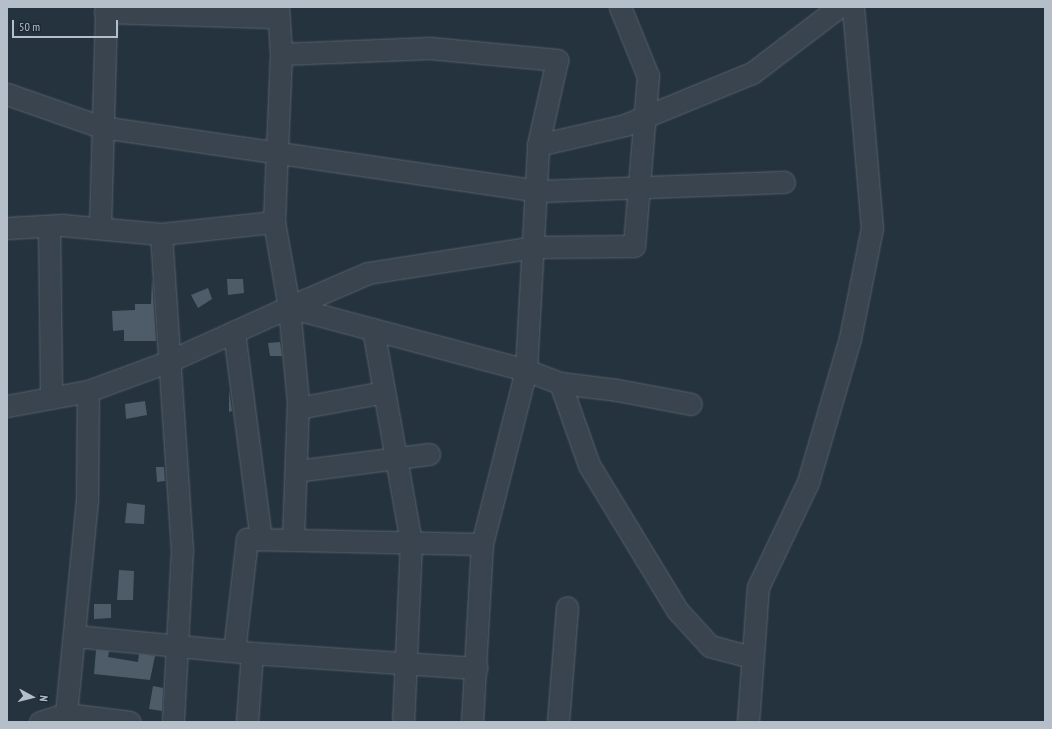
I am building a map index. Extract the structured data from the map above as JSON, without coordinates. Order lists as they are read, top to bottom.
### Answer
{
  "scale_bar": "50 m",
  "north": "right"
}
